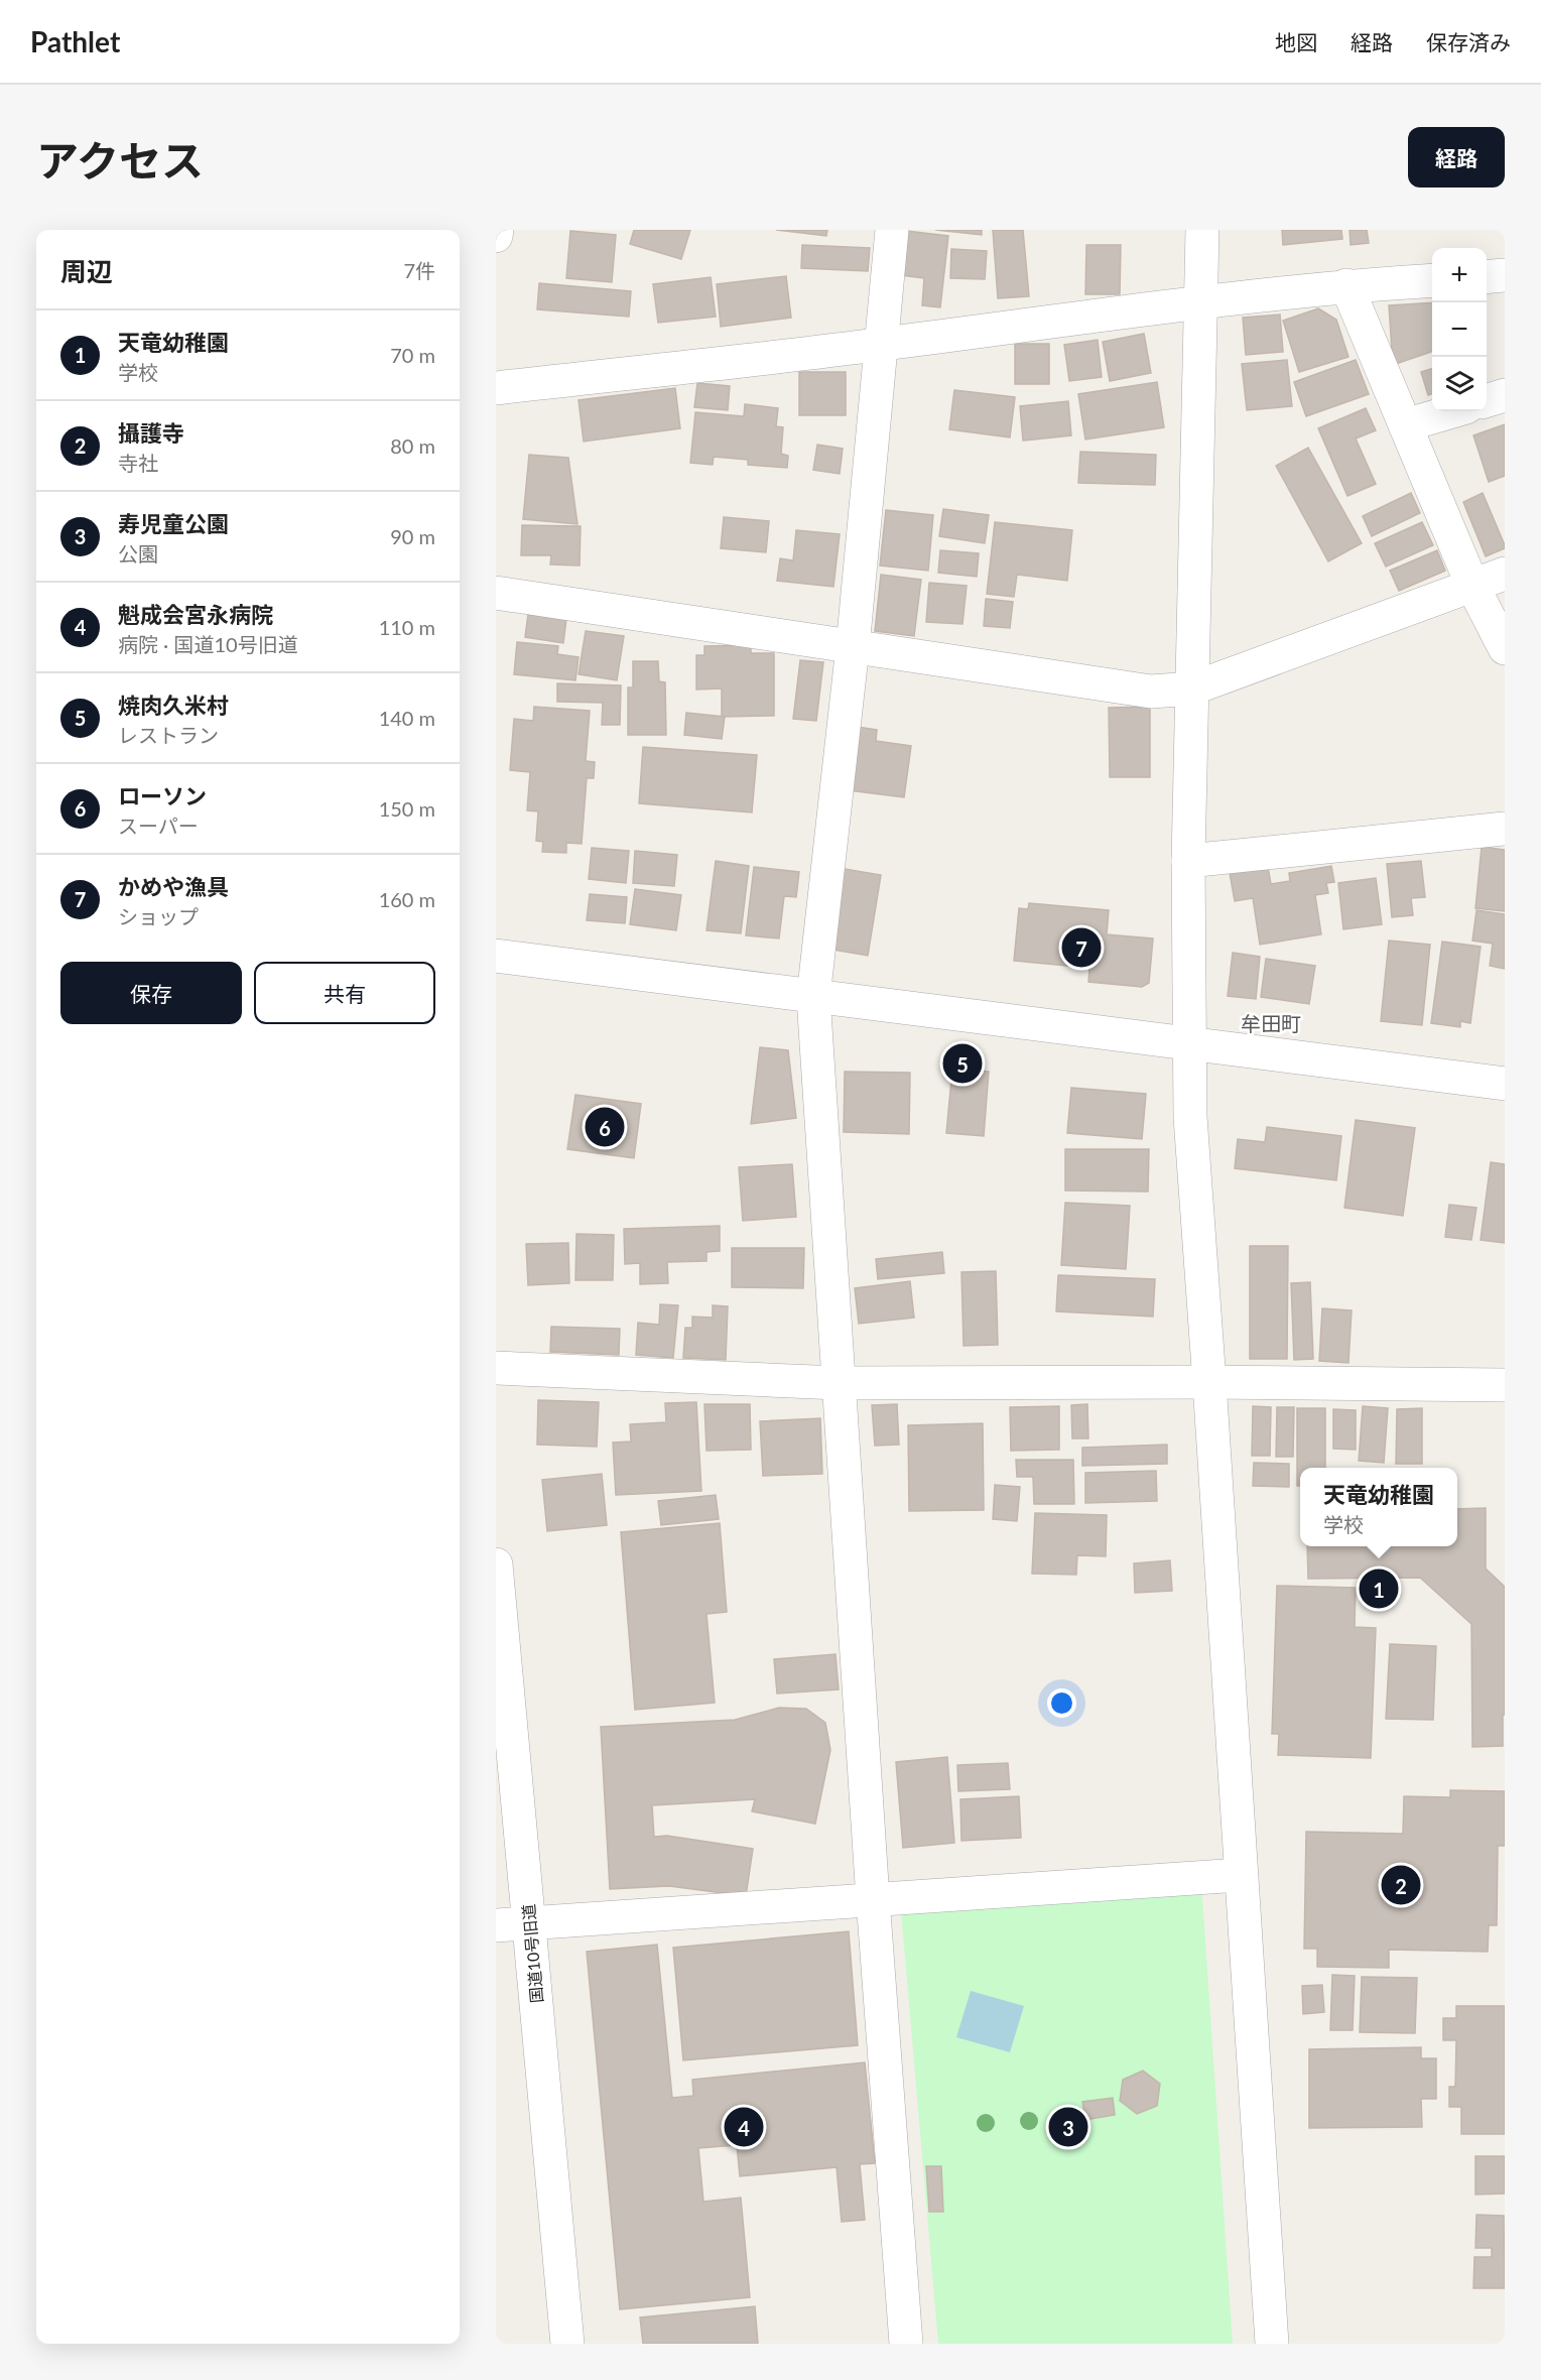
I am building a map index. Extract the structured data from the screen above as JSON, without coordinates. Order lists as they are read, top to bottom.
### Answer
{
  "streets": {
    "street": ["国道10号旧道"]
  },
  "districts": ["牟田町"],
  "page": {
    "header": "Pathlet",
    "nav": ["地図", "経路", "保存済み"],
    "title": "アクセス",
    "buttons": [
      "経路",
      ["保存", "共有"]
    ],
    "heading": ["周辺", "7件"],
    "map_buttons": ["+", "−"],
    "list": [
      {
        "mark": "1",
        "name": "天竜幼稚園",
        "note": "学校",
        "value": "70 m"
      },
      {
        "mark": "2",
        "name": "攝護寺",
        "note": "寺社",
        "value": "80 m"
      },
      {
        "mark": "3",
        "name": "寿児童公園",
        "note": "公園",
        "value": "90 m"
      },
      {
        "mark": "4",
        "name": "魁成会宮永病院",
        "note": "病院 · 国道10号旧道",
        "value": "110 m"
      },
      {
        "mark": "5",
        "name": "焼肉久米村",
        "note": "レストラン",
        "value": "140 m"
      },
      {
        "mark": "6",
        "name": "ローソン",
        "note": "スーパー",
        "value": "150 m"
      },
      {
        "mark": "7",
        "name": "かめや漁具",
        "note": "ショップ",
        "value": "160 m"
      }
    ],
    "pins": [
      "7",
      "5",
      "6",
      "1",
      "2",
      "3",
      "4"
    ],
    "popup": ["天竜幼稚園", "学校"]
  }
}
